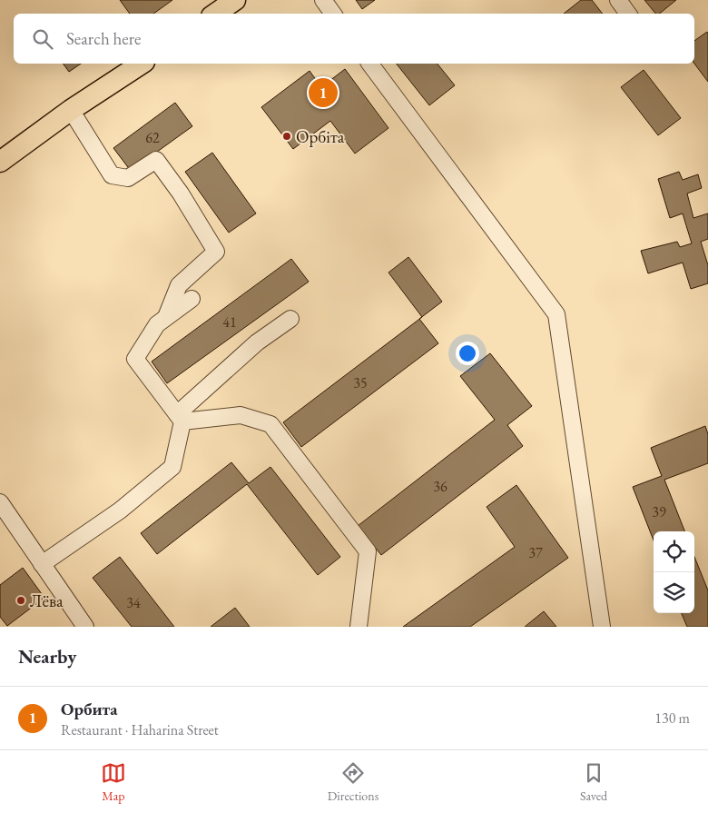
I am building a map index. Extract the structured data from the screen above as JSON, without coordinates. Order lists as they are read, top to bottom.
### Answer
{
  "places": ["Орбіта", "Лёва"],
  "house_numbers": [
    "62",
    "41",
    "35",
    "36",
    "39",
    "37",
    "34"
  ],
  "page": {
    "search": "Search here",
    "pins": "1",
    "heading": "Nearby",
    "list": [
      {
        "mark": "1",
        "name": "Орбита",
        "note": "Restaurant · Haharina Street",
        "value": "130 m"
      }
    ],
    "nav": ["Map", "Directions", "Saved"]
  }
}
